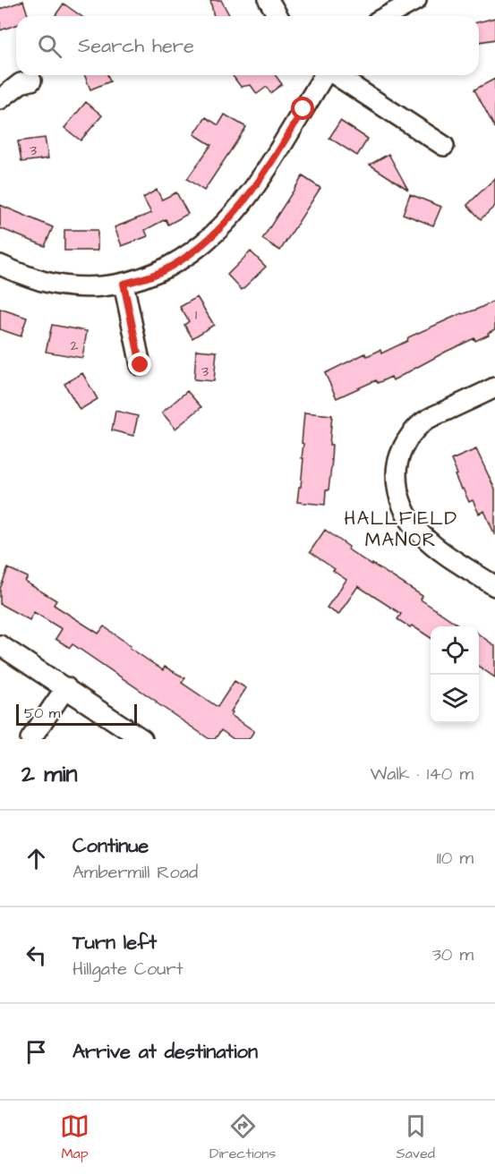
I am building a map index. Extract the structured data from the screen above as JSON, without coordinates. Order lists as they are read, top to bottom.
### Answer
{
  "districts": ["HALLFIELD MANOR"],
  "house_numbers": [
    "3",
    "1",
    "2",
    "3"
  ],
  "scale_bar": "50 m",
  "page": {
    "search": "Search here",
    "scale": "50 m",
    "heading": ["2 min", "Walk · 140 m"],
    "list": [
      ["Continue", "Ambermill Road", "110 m"],
      ["Turn left", "Hillgate Court", "30 m"],
      "Arrive at destination"
    ],
    "nav": ["Map", "Directions", "Saved"]
  }
}
